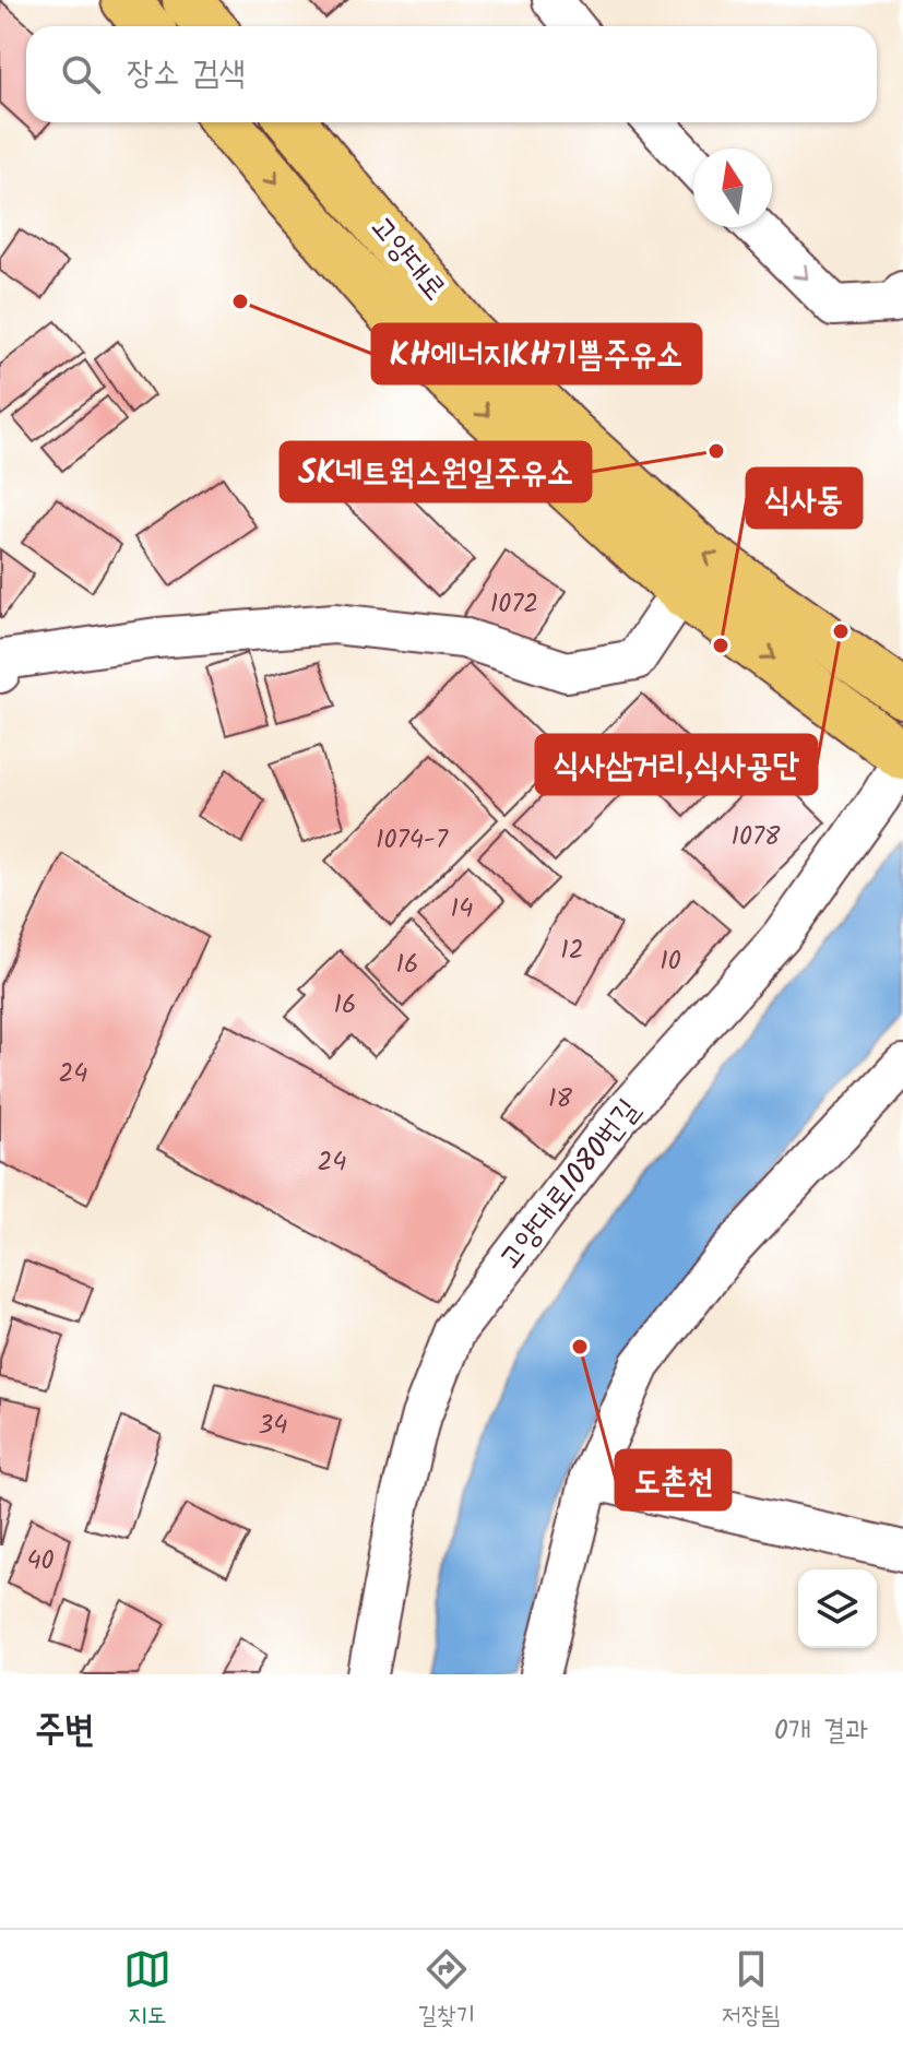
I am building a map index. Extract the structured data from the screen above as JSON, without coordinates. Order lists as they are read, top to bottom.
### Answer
{
  "streets": {
    "main road": ["고양대로"],
    "street": ["고양대로1080번길"]
  },
  "crossings": [
    ["고양대로", "고양대로1080번길"]
  ],
  "places": [
    "KH에너지KH기쁨주유소",
    "SK네트웍스원일주유소",
    "식사삼거리,식사공단",
    "식사동",
    "도촌천"
  ],
  "house_numbers": [
    "1072",
    "1078",
    "1074-7",
    "14",
    "12",
    "10",
    "16",
    "16",
    "24",
    "18",
    "24",
    "34",
    "40"
  ],
  "north": "top",
  "page": {
    "search": "장소 검색",
    "heading": ["주변", "0개 결과"],
    "nav": ["지도", "길찾기", "저장됨"]
  }
}
